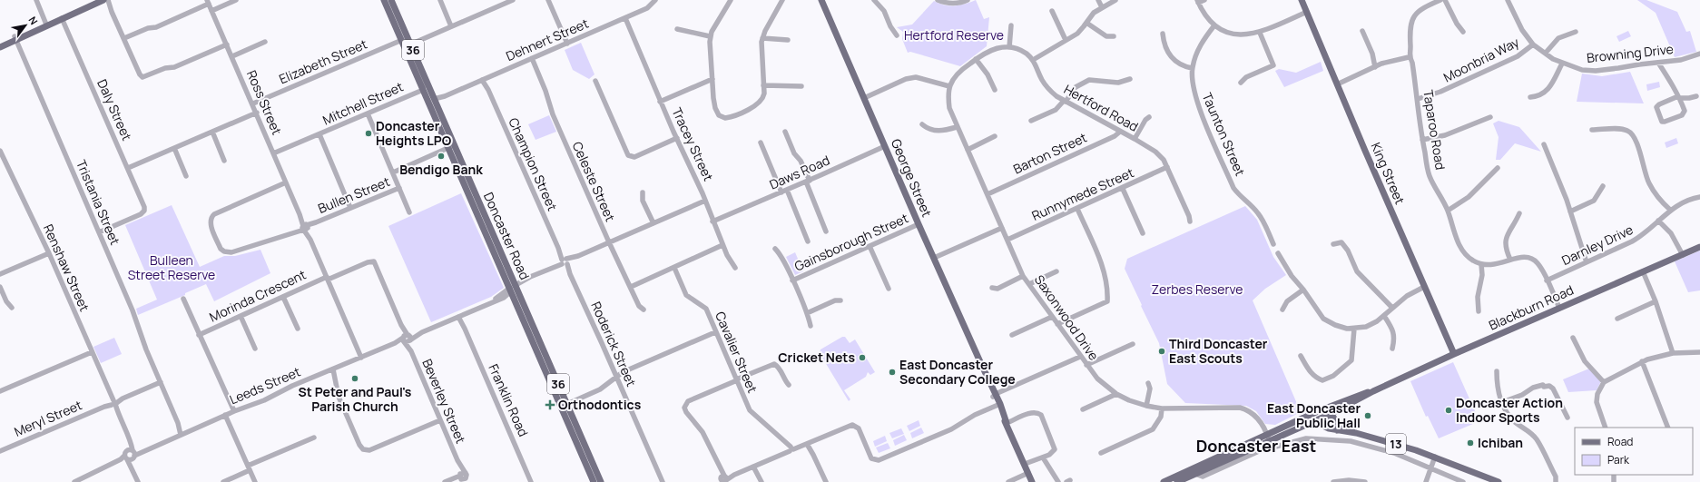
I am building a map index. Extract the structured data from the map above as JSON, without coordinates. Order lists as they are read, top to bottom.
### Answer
{
  "streets": {
    "main road": [
      "36",
      "King Street",
      "George Street",
      "Doncaster Road",
      "Blackburn Road",
      "13"
    ],
    "street": [
      "Dehnert Street",
      "Browning Drive",
      "Moonbria Way",
      "Elizabeth Street",
      "Ross Street",
      "Mitchell Street",
      "Hertford Road",
      "Daly Street",
      "Taparoo Road",
      "Taunton Street",
      "Tracey Street",
      "Barton Street",
      "Champion Street",
      "Daws Road",
      "Celeste Street",
      "Runnymede Street",
      "Bullen Street",
      "Tristania Street",
      "Gainsborough Street",
      "Darnley Drive",
      "Renshaw Street",
      "Morinda Crescent",
      "Saxonwood Drive",
      "Roderick Street",
      "Cavalier Street",
      "Leeds Street",
      "Franklin Road",
      "Beverley Street",
      "Meryl Street"
    ]
  },
  "crossings": [
    ["Dehnert Street", "Tracey Street"],
    ["Dehnert Street", "Champion Street"],
    ["Dehnert Street", "Celeste Street"],
    ["Dehnert Street", "Doncaster Road"],
    ["Browning Drive", "Moonbria Way"],
    ["Moonbria Way", "Taparoo Road"],
    ["Elizabeth Street", "Ross Street"],
    ["Elizabeth Street", "Doncaster Road"],
    ["Ross Street", "Mitchell Street"],
    ["Ross Street", "Bullen Street"],
    ["Ross Street", "Morinda Crescent"],
    ["Ross Street", "Leeds Street"],
    ["Mitchell Street", "Doncaster Road"],
    ["Hertford Road", "Barton Street"],
    ["Hertford Road", "Runnymede Street"],
    ["Daly Street", "Tristania Street"],
    ["Tracey Street", "Daws Road"],
    ["Tracey Street", "Leeds Street"],
    ["Barton Street", "Saxonwood Drive"],
    ["Champion Street", "Roderick Street"],
    ["Champion Street", "Leeds Street"],
    ["Daws Road", "George Street"],
    ["King Street", "Blackburn Road"],
    ["George Street", "Gainsborough Street"],
    ["Celeste Street", "Leeds Street"],
    ["Runnymede Street", "Saxonwood Drive"],
    ["Tristania Street", "Leeds Street"],
    ["Doncaster Road", "Leeds Street"],
    ["Renshaw Street", "Leeds Street"],
    ["Renshaw Street", "Meryl Street"],
    ["Morinda Crescent", "Leeds Street"],
    ["Morinda Crescent", "Beverley Street"],
    ["Blackburn Road", "Saxonwood Drive"],
    ["Blackburn Road", "13"],
    ["Roderick Street", "Leeds Street"],
    ["Leeds Street", "Franklin Road"],
    ["Leeds Street", "Beverley Street"]
  ],
  "districts": ["Doncaster East"],
  "parks": ["Hertford Reserve", "Bulleen Street Reserve", "Zerbes Reserve"],
  "places": {
    "other": [
      "Doncaster Heights LPO",
      "Bendigo Bank",
      "Third Doncaster East Scouts",
      "Cricket Nets",
      "East Doncaster Secondary College",
      "St Peter and Paul's Parish Church",
      "Doncaster Action Indoor Sports",
      "East Doncaster Public Hall",
      "Ichiban"
    ],
    "health": ["Orthodontics"]
  },
  "legend": ["Road", "Park"],
  "north": "top right"
}
